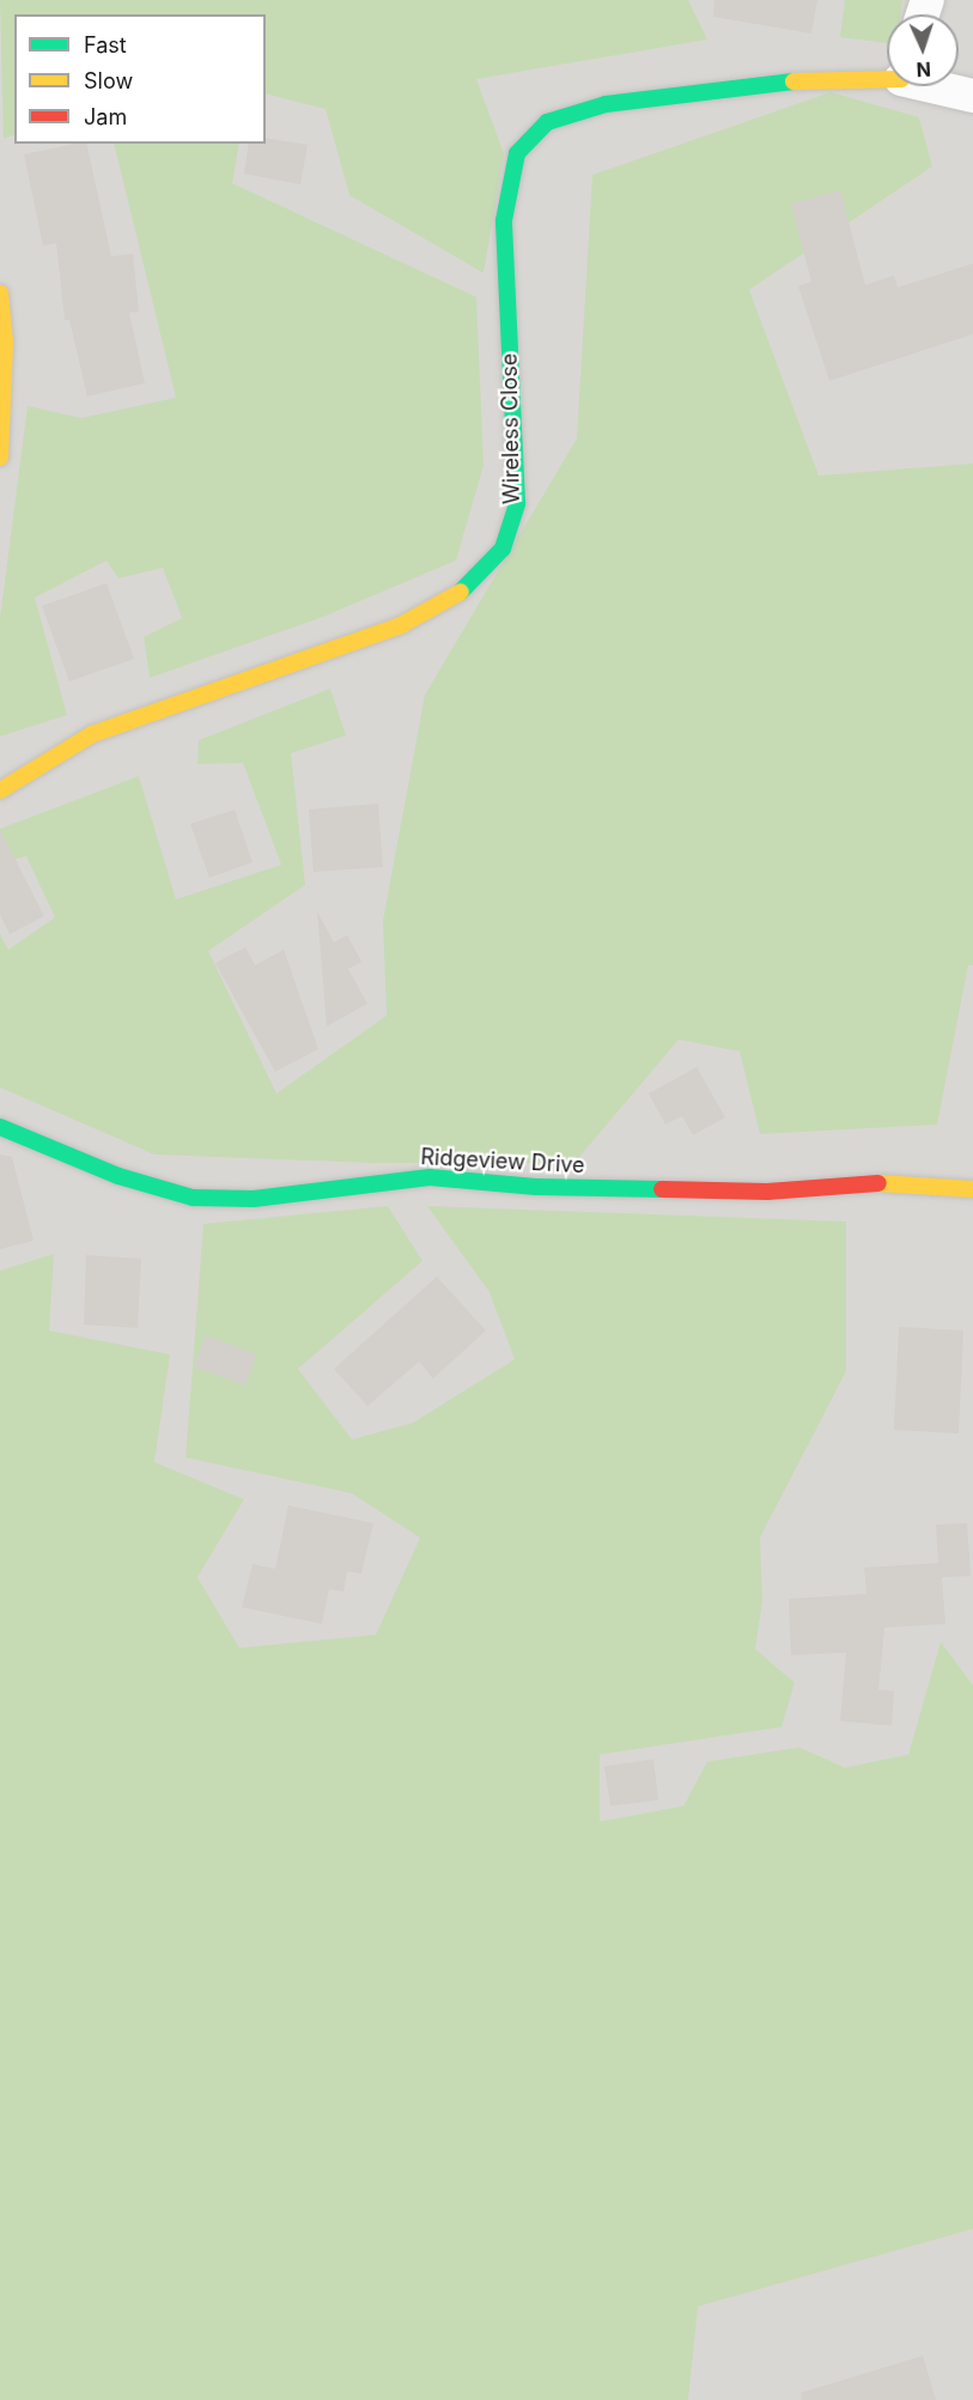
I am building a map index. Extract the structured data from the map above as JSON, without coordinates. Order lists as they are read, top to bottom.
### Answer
{
  "streets": {
    "street": ["Wireless Close", "Ridgeview Drive"]
  },
  "legend": ["Fast", "Slow", "Jam"],
  "north": "bottom"
}
